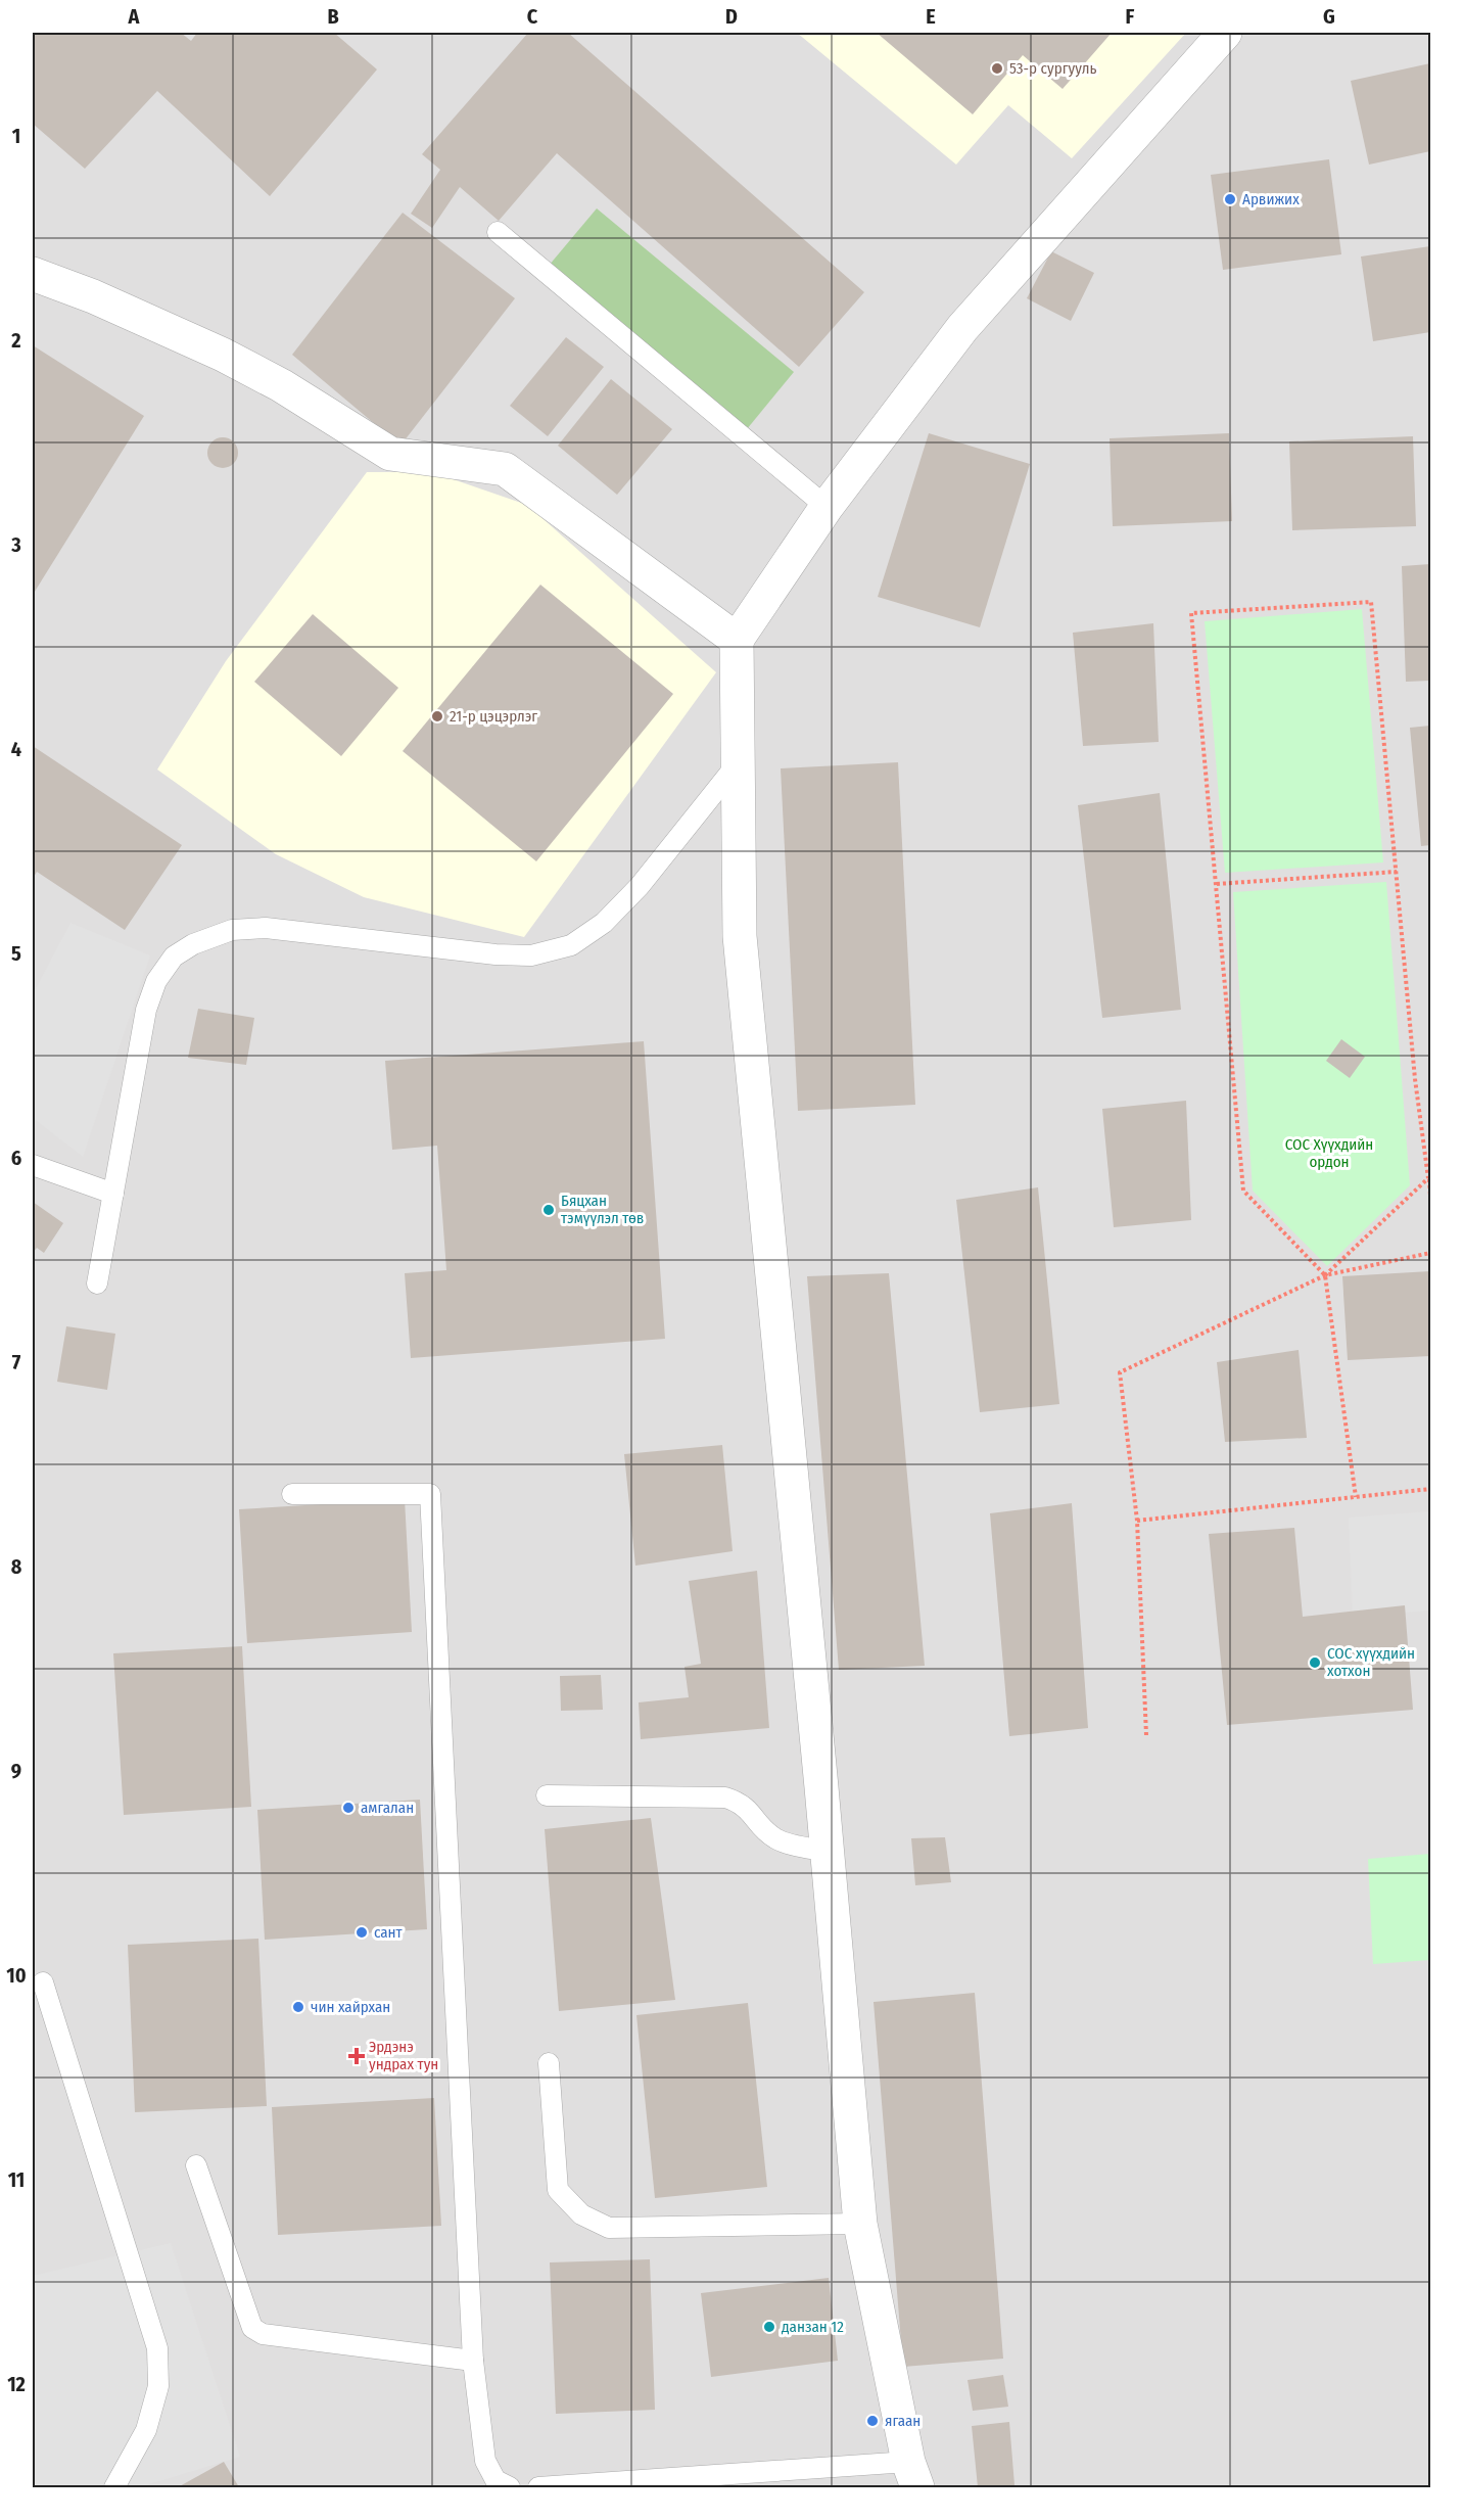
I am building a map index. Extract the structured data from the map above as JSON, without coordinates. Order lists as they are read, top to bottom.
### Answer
{
  "parks": ["СОС Хүүхдийн ордон"],
  "places": {
    "other": [
      "53-р сургууль",
      "Арвижих",
      "21-р цэцэрлэг",
      "Бяцхан тэмүүлэл төв",
      "СОС хүүхдийн хотхон",
      "амгалан",
      "сант",
      "чин хайрхан",
      "данзан 12",
      "ягаан"
    ],
    "health": ["Эрдэнэ ундрах тун"]
  },
  "grid": {
    "columns": [
      "A",
      "B",
      "C",
      "D",
      "E",
      "F",
      "G"
    ],
    "rows": [
      "1",
      "2",
      "3",
      "4",
      "5",
      "6",
      "7",
      "8",
      "9",
      "10",
      "11",
      "12"
    ]
  }
}
